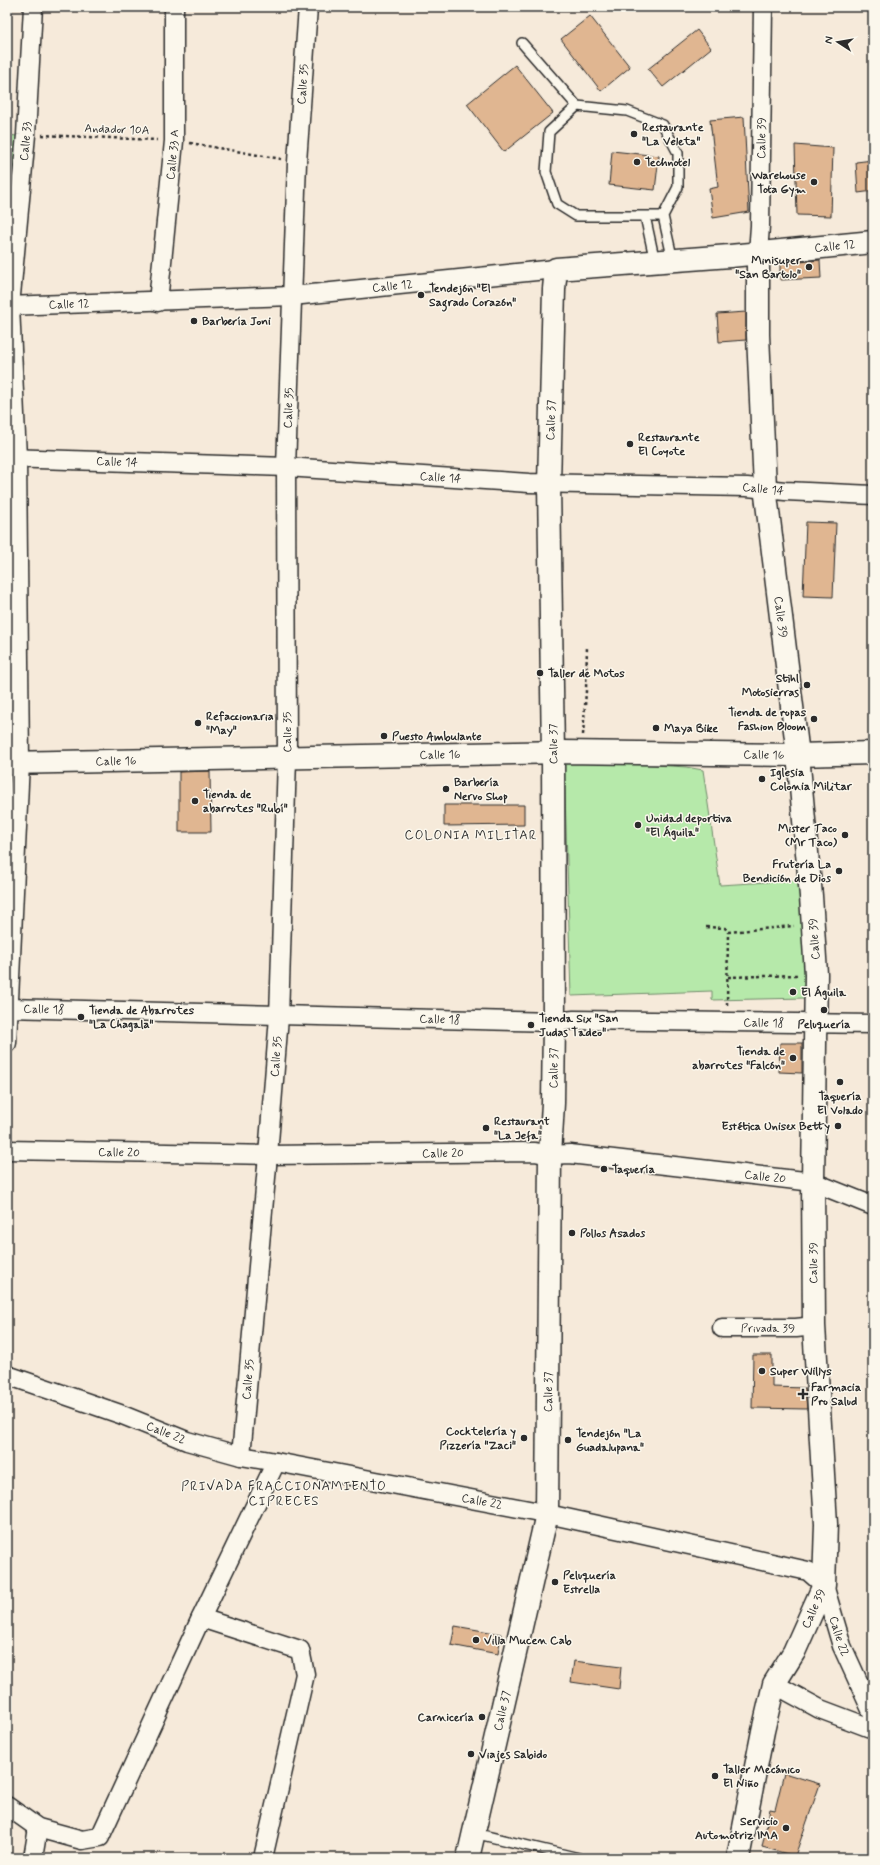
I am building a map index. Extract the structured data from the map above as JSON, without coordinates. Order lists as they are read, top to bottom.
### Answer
{
  "streets": {
    "main road": [
      "Calle 39",
      "Calle 12",
      "Calle 37",
      "Calle 16"
    ],
    "street": [
      "Calle 35",
      "Calle 33",
      "Calle 33 A",
      "Calle 14",
      "Calle 18",
      "Calle 20",
      "Privada 39",
      "Calle 22"
    ],
    "path": ["Andador 10A"]
  },
  "crossings": [
    ["Calle 35", "Andador 10A"],
    ["Calle 35", "Calle 12"],
    ["Calle 35", "Calle 14"],
    ["Calle 35", "Calle 16"],
    ["Calle 35", "Calle 18"],
    ["Calle 35", "Calle 20"],
    ["Calle 35", "Calle 22"],
    ["Andador 10A", "Calle 33"],
    ["Andador 10A", "Calle 33 A"],
    ["Calle 39", "Calle 12"],
    ["Calle 39", "Calle 14"],
    ["Calle 39", "Calle 16"],
    ["Calle 39", "Calle 18"],
    ["Calle 39", "Calle 20"],
    ["Calle 39", "Privada 39"],
    ["Calle 39", "Calle 22"],
    ["Calle 33", "Calle 12"],
    ["Calle 33", "Calle 14"],
    ["Calle 33", "Calle 16"],
    ["Calle 33", "Calle 18"],
    ["Calle 33 A", "Calle 12"],
    ["Calle 12", "Calle 37"],
    ["Calle 37", "Calle 14"],
    ["Calle 37", "Calle 16"],
    ["Calle 37", "Calle 18"],
    ["Calle 37", "Calle 20"],
    ["Calle 37", "Calle 22"]
  ],
  "districts": ["COLONIA MILITAR", "PRIVADA FRACCIONAMIENTO CIPRECES"],
  "places": {
    "other": [
      "Restaurante \"La Veleta\"",
      "Technotel",
      "Warehouse Tota Gym",
      "Minisuper \"San Bartolo\"",
      "Tendejón \"El Sagrado Corazón\"",
      "Barbería Joni",
      "Restaurante El Coyote",
      "Taller de Motos",
      "Stihl Motosierras",
      "Tienda de ropas Fashion Bloom",
      "Refaccionaria \"May\"",
      "Maya Bike",
      "Puesto Ambulante",
      "Iglesia Colonia Militar",
      "Barbería Nervo Shop",
      "Tienda de abarrotes \"Rubí\"",
      "Unidad deportiva \"El Águila\"",
      "Mister Taco (Mr Taco)",
      "Frutería La Bendición de Dios",
      "El Águila",
      "Peluquería",
      "Tienda de Abarrotes \"La Chagala\"",
      "Tienda Six \"San Judas Tadeo\"",
      "Tienda de abarrotes \"Falcón\"",
      "Taquería El Volado",
      "Estética Unisex Betty",
      "Restaurant \"La Jefa\"",
      "Taquería",
      "Pollos Asados",
      "Super Willys",
      "Cocktelería y Pizzería \"Zaci\"",
      "Tendejón \"La Guadalupana\"",
      "Peluquería Estrella",
      "Villa Mucen Cab",
      "Carnicería",
      "Viajes Sabido",
      "Taller Mecánico El Niño",
      "Servicio Automotriz IMA"
    ],
    "health": ["Farmacia Pro Salud"]
  },
  "north": "left"
}
